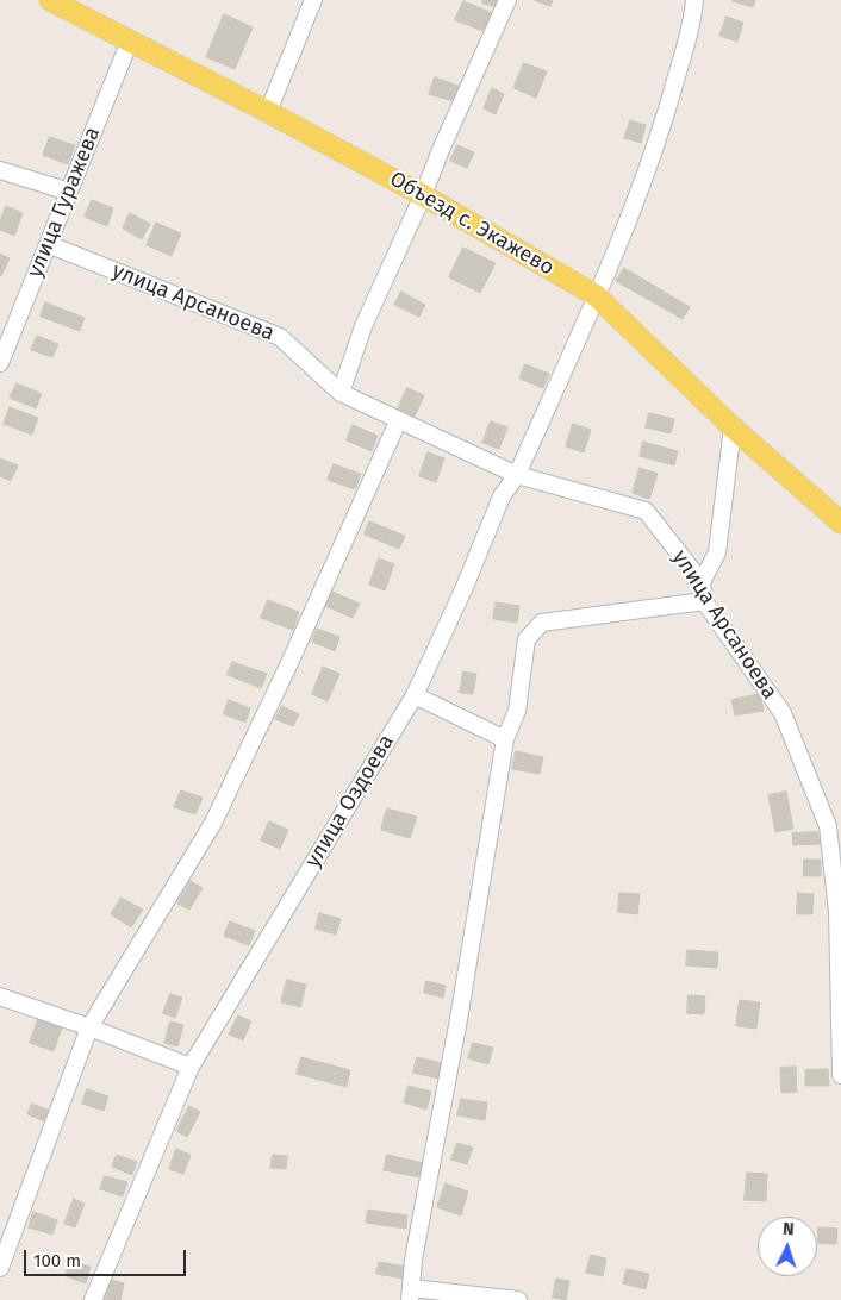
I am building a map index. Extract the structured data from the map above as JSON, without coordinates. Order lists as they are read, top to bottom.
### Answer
{
  "streets": {
    "main road": ["Объезд с. Экажево"],
    "street": ["улица Гуражева", "улица Арсаноева", "улица Оздоева"]
  },
  "crossings": [
    ["улица Гуражева", "Объезд с. Экажево"],
    ["улица Гуражева", "улица Арсаноева"],
    ["Объезд с. Экажево", "улица Оздоева"],
    ["улица Арсаноева", "улица Оздоева"]
  ],
  "scale_bar": "100 m",
  "north": "top"
}
